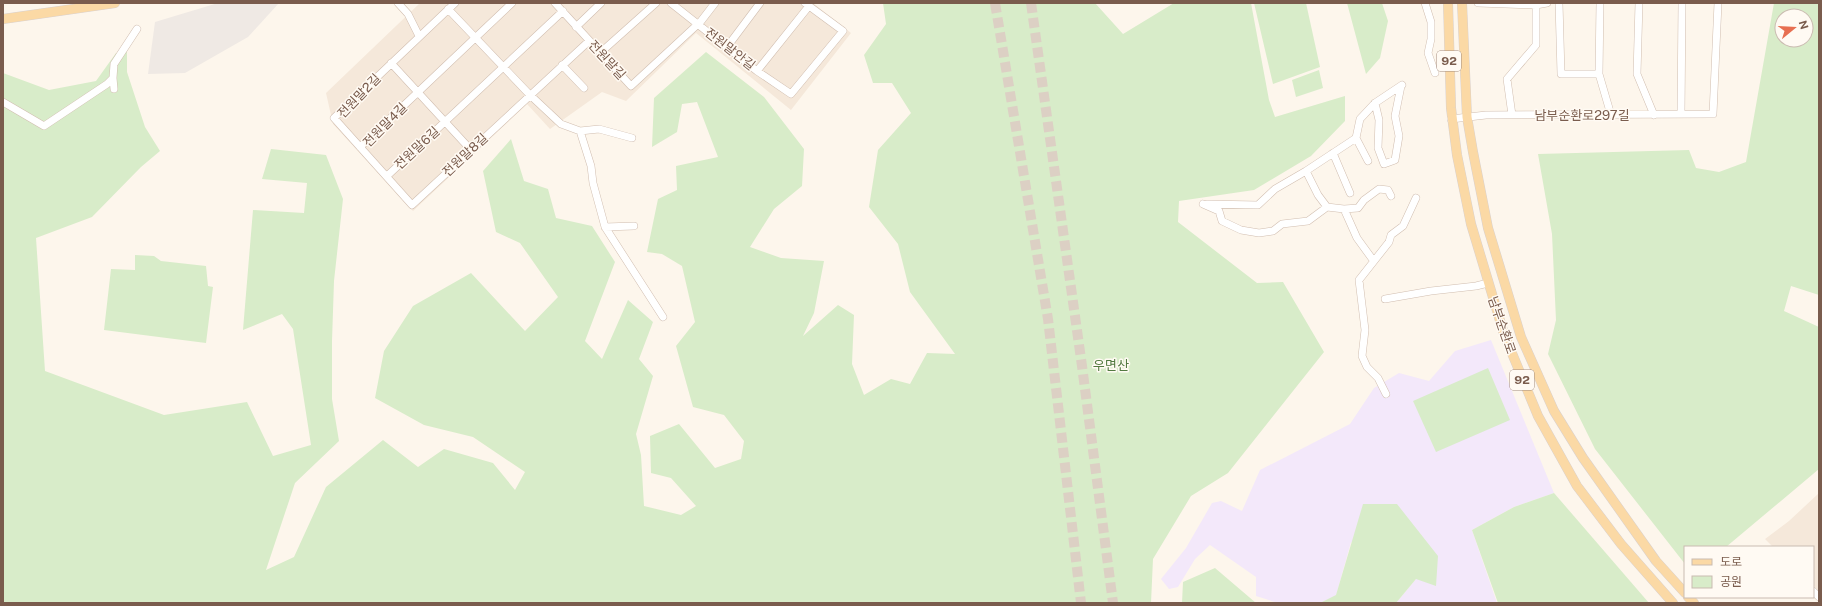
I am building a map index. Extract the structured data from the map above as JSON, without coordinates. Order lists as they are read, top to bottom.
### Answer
{
  "streets": {
    "main road": ["92", "남부순환로"],
    "street": [
      "전원말안길",
      "전원말길",
      "전원말2길",
      "남부순환로297길",
      "전원말4길",
      "전원말6길",
      "전원말8길"
    ]
  },
  "crossings": [
    ["전원말안길", "전원말길"],
    ["전원말길", "전원말6길"],
    ["전원말길", "전원말8길"],
    ["전원말2길", "전원말4길"],
    ["남부순환로297길", "남부순환로"],
    ["전원말4길", "전원말6길"],
    ["전원말6길", "전원말8길"]
  ],
  "parks": ["우면산"],
  "legend": ["도로", "공원"],
  "north": "right"
}
